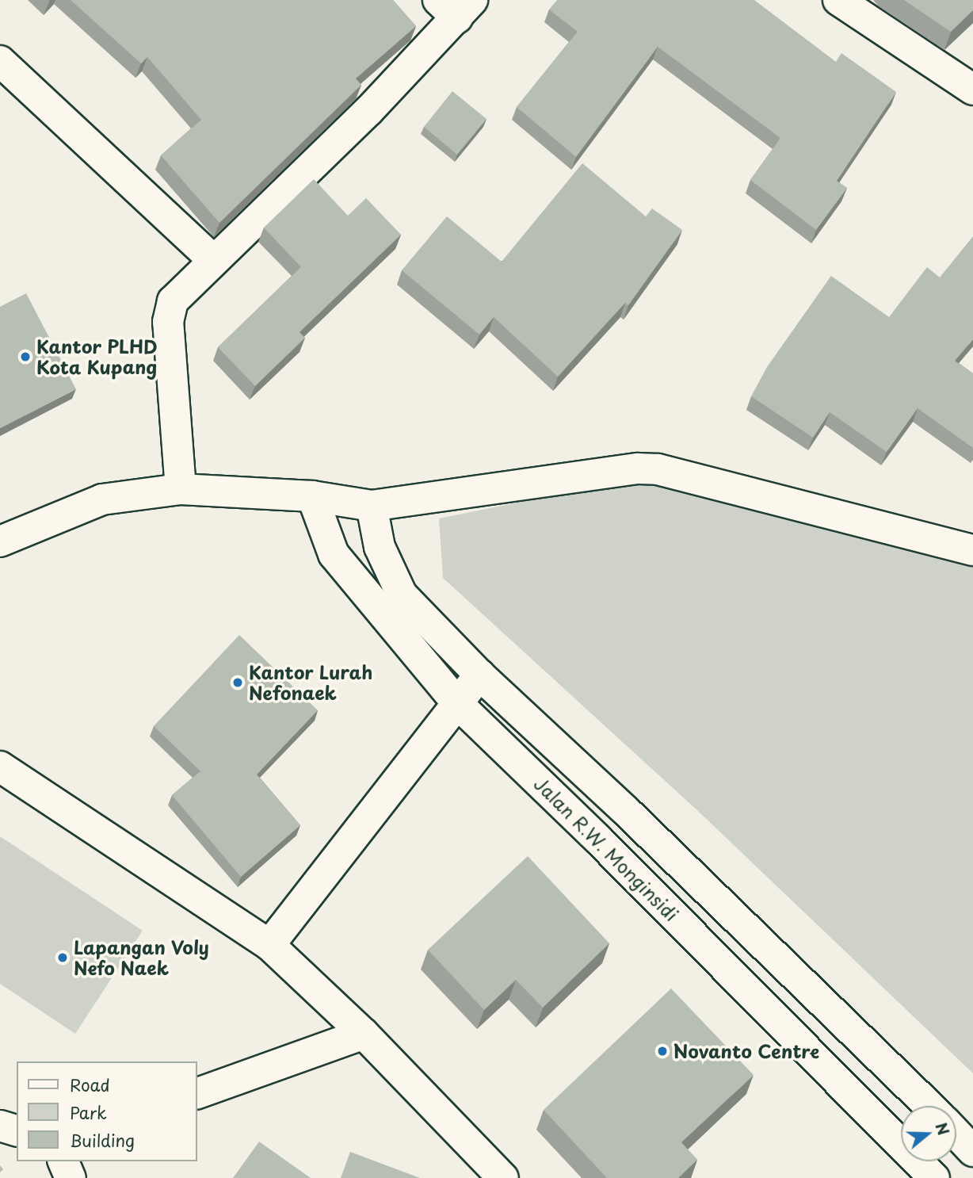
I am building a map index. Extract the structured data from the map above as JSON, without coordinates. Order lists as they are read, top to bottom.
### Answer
{
  "streets": {
    "street": ["Jalan R.W. Monginsidi"]
  },
  "places": [
    "Kantor PLHD Kota Kupang",
    "Kantor Lurah Nefonaek",
    "Lapangan Voly Nefo Naek",
    "Novanto Centre"
  ],
  "legend": ["Road", "Park", "Building"],
  "north": "right"
}
